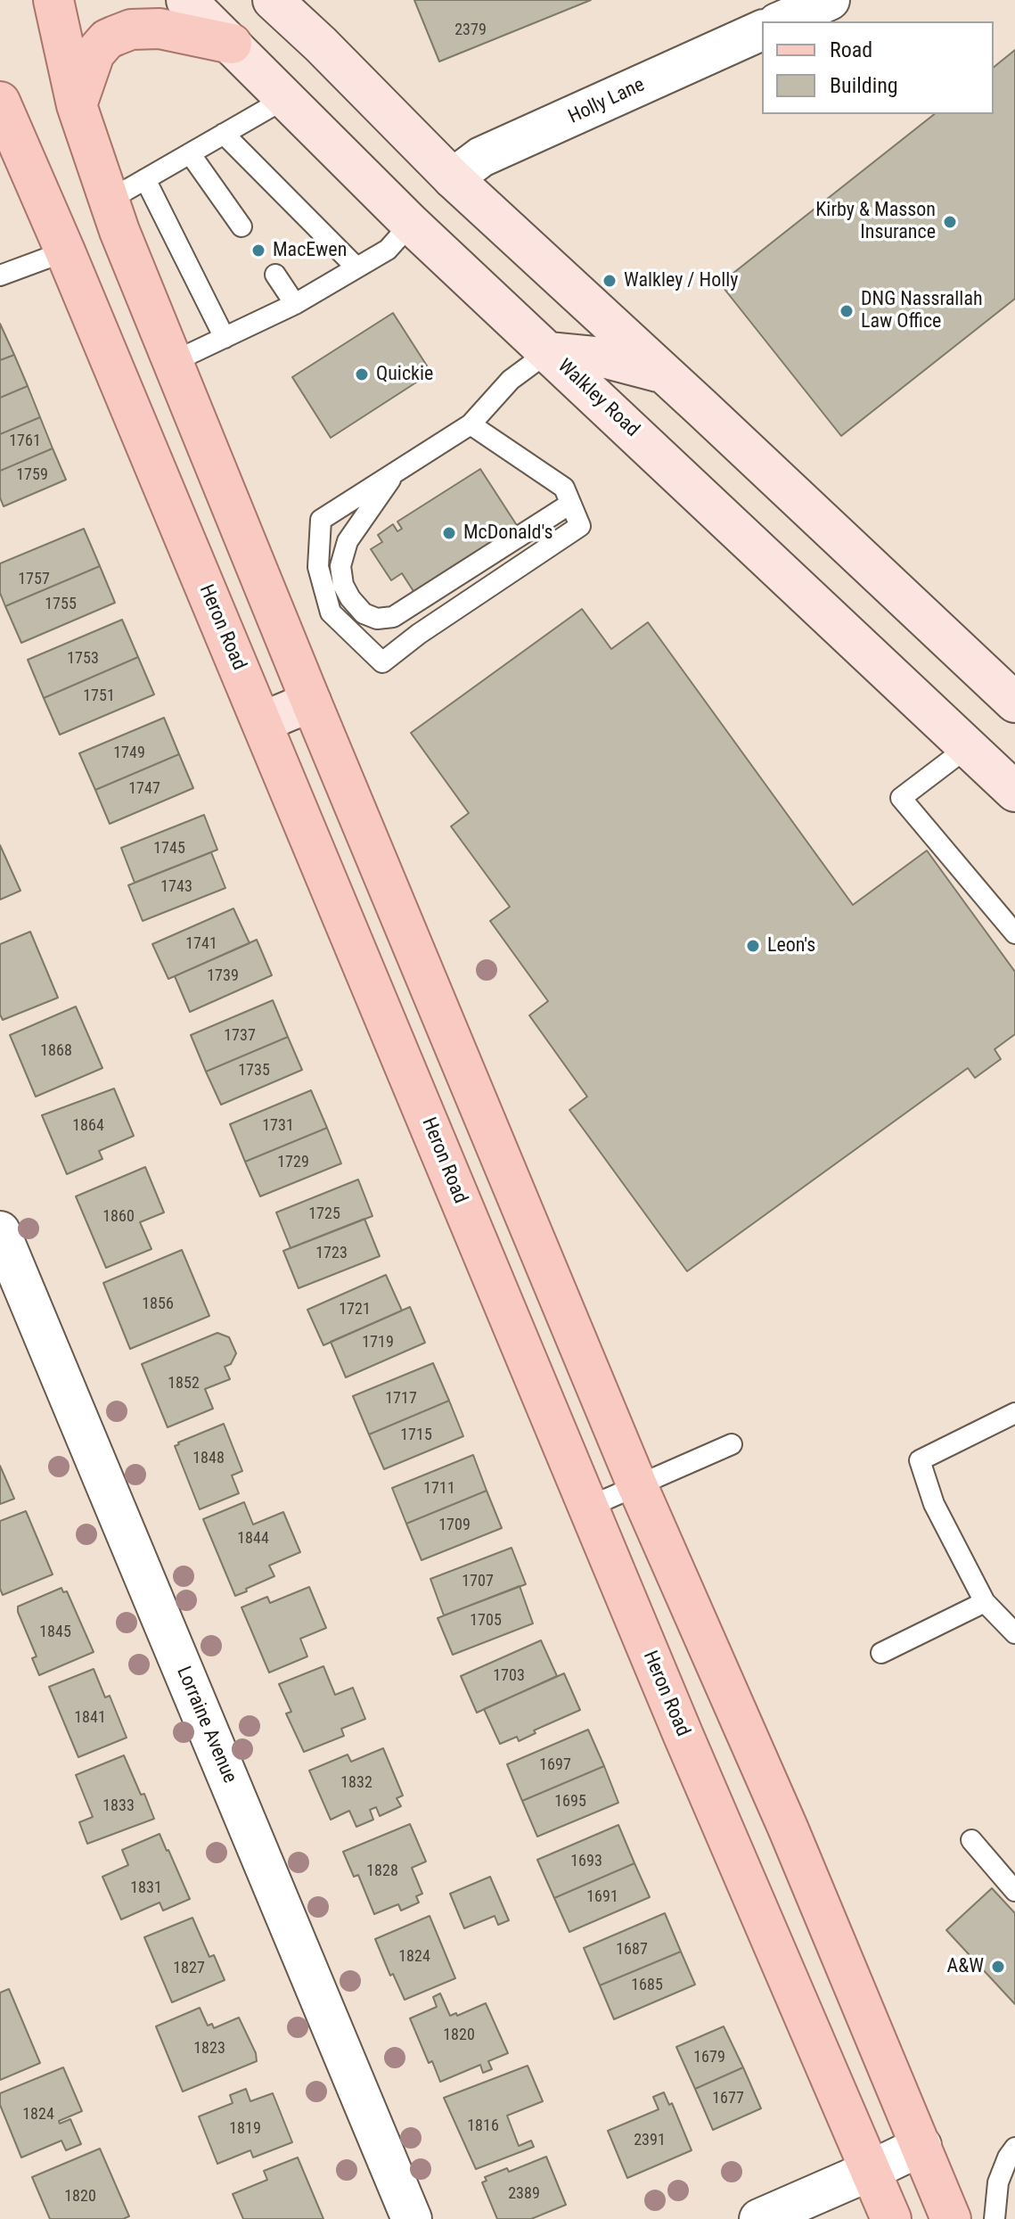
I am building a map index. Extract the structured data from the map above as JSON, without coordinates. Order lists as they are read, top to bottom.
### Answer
{
  "streets": {
    "main road": ["Walkley Road", "Heron Road"],
    "street": ["Holly Lane", "Lorraine Avenue"]
  },
  "places": [
    "Kirby & Masson Insurance",
    "MacEwen",
    "Walkley / Holly",
    "DNG Nassrallah Law Office",
    "Quickie",
    "McDonald's",
    "Leon's",
    "A&W"
  ],
  "house_numbers": [
    "2379",
    "1761",
    "1759",
    "1757",
    "1755",
    "1753",
    "1751",
    "1749",
    "1747",
    "1745",
    "1743",
    "1741",
    "1739",
    "1737",
    "1868",
    "1735",
    "1864",
    "1731",
    "1729",
    "1725",
    "1860",
    "1723",
    "1856",
    "1721",
    "1719",
    "1852",
    "1717",
    "1715",
    "1848",
    "1711",
    "1709",
    "1844",
    "1707",
    "1705",
    "1845",
    "1703",
    "1841",
    "1697",
    "1832",
    "1695",
    "1833",
    "1693",
    "1828",
    "1831",
    "1691",
    "1687",
    "1824",
    "1827",
    "1685",
    "1820",
    "1823",
    "1679",
    "1677",
    "1824",
    "1816",
    "1819",
    "2391",
    "2389",
    "1820"
  ],
  "legend": ["Road", "Building"]
}
